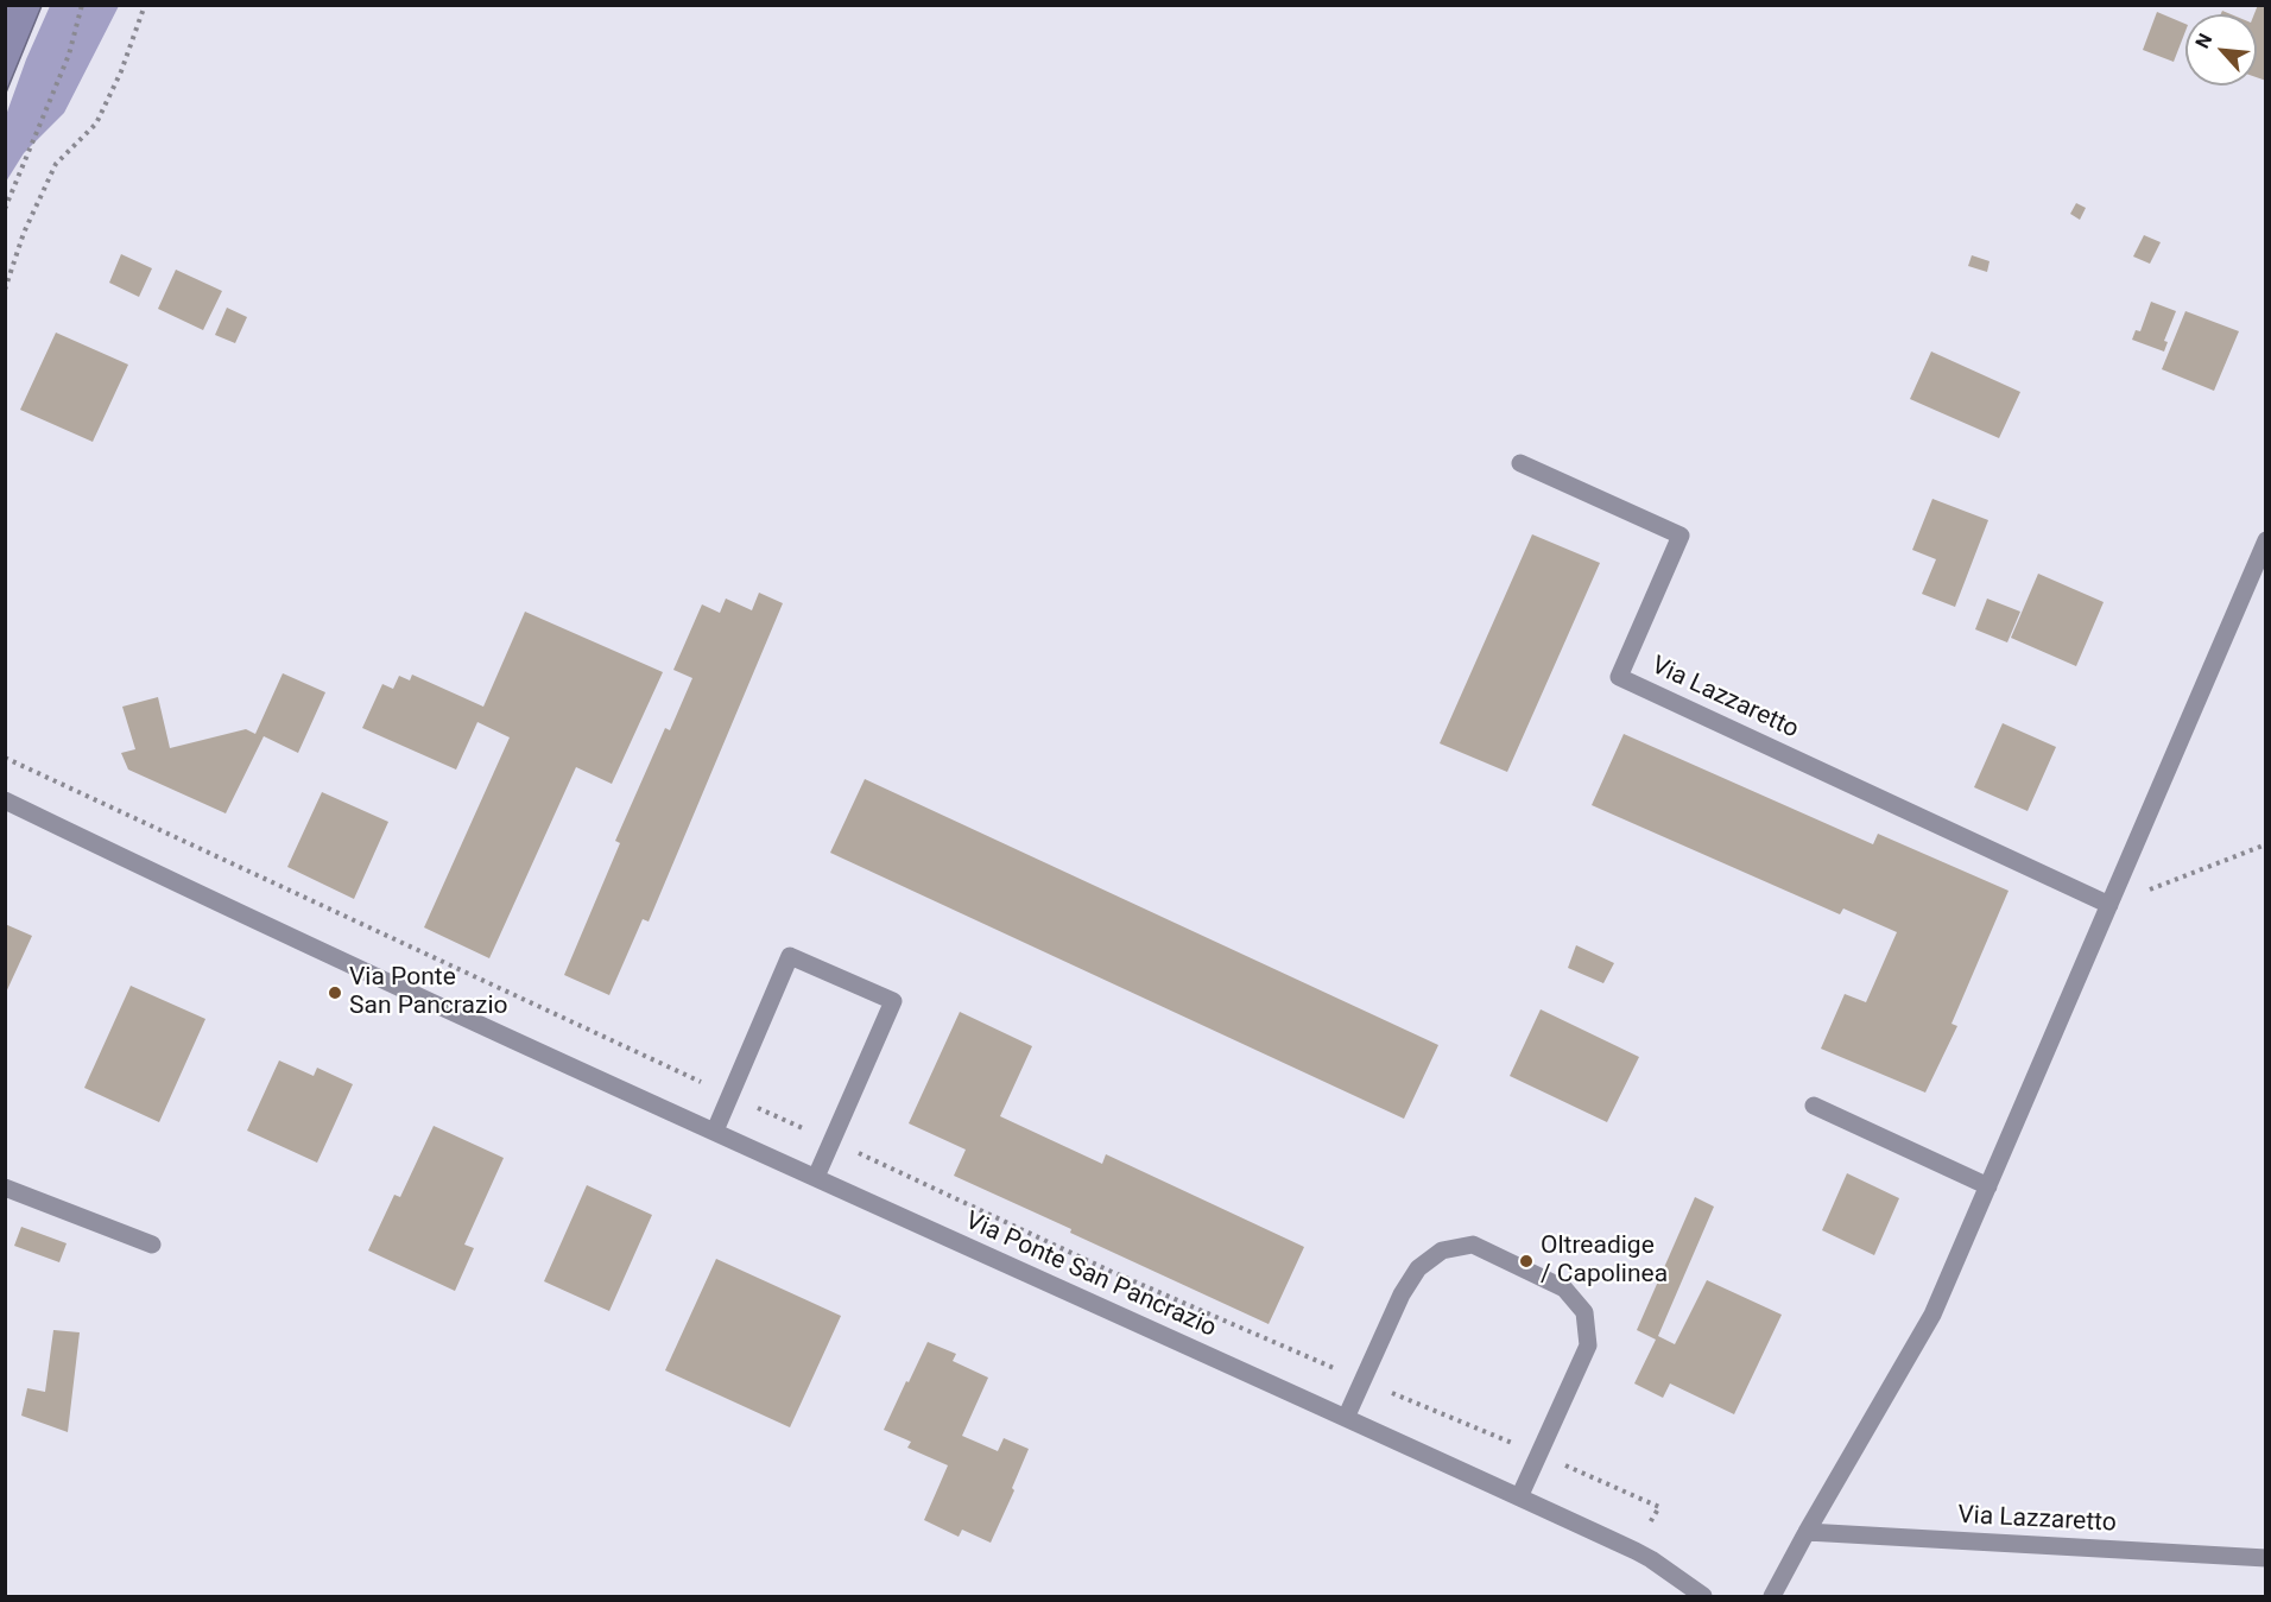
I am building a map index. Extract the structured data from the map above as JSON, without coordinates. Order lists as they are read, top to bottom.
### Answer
{
  "streets": {
    "street": ["Via Lazzaretto", "Via Ponte San Pancrazio"]
  },
  "places": ["Via Ponte San Pancrazio", "Oltreadige / Capolinea"],
  "north": "top left"
}
